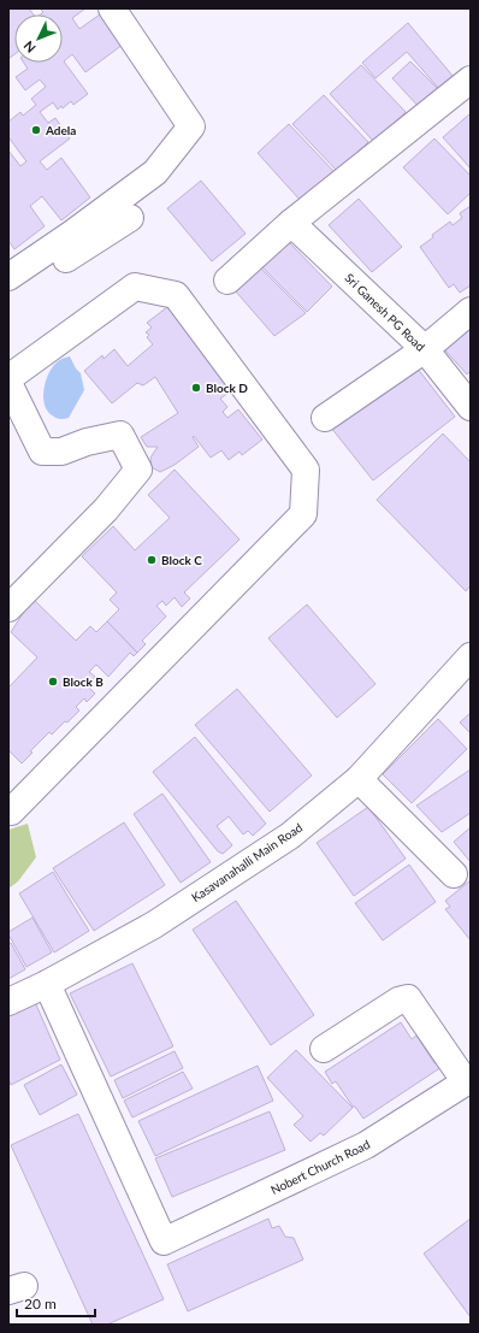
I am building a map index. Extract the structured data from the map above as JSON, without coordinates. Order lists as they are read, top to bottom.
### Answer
{
  "streets": {
    "street": ["Sri Ganesh PG Road", "Kasavanahalli Main Road", "Nobert Church Road"]
  },
  "crossings": [
    ["Kasavanahalli Main Road", "Nobert Church Road"]
  ],
  "places": [
    "Adela",
    "Block D",
    "Block C",
    "Block B"
  ],
  "scale_bar": "20 m",
  "north": "bottom left"
}
